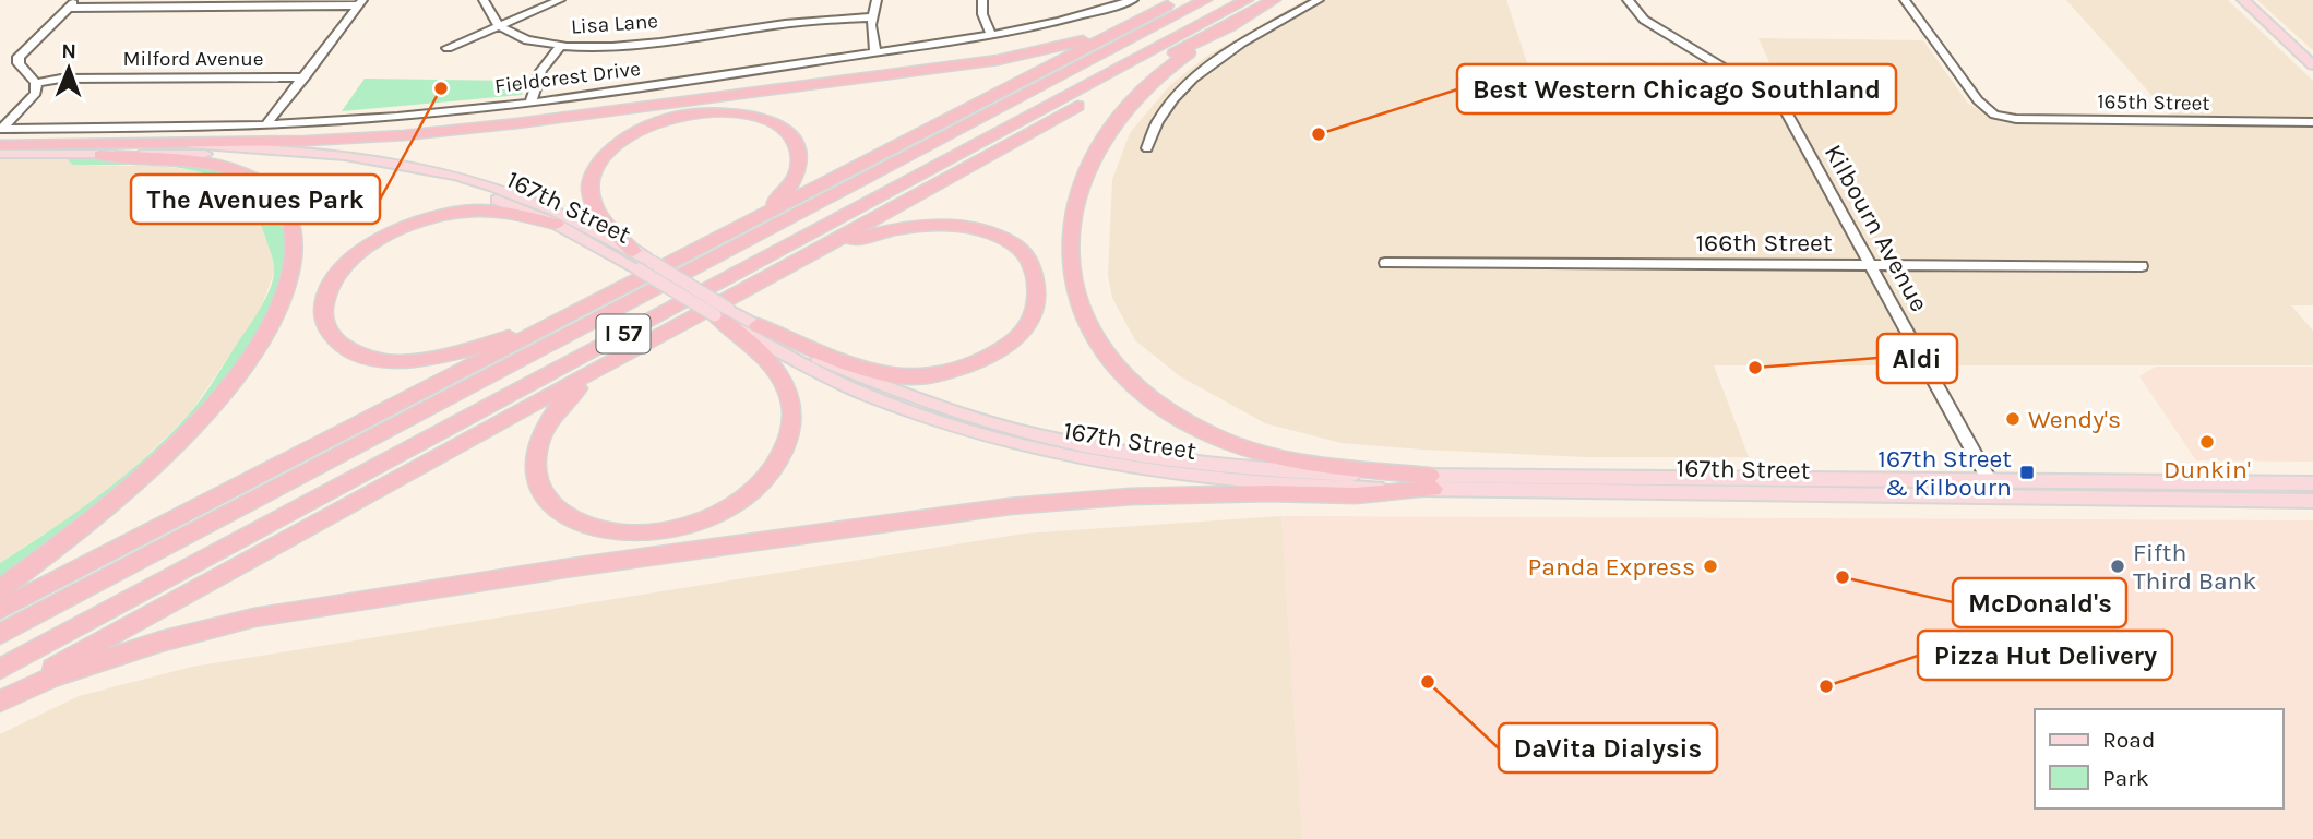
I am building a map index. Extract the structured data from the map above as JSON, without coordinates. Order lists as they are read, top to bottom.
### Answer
{
  "streets": {
    "highway": ["I 57"],
    "main road": ["167th Street"],
    "street": [
      "Lisa Lane",
      "Milford Avenue",
      "Fieldcrest Drive",
      "165th Street",
      "Kilbourn Avenue",
      "166th Street"
    ]
  },
  "crossings": [
    ["167th Street", "Kilbourn Avenue"],
    ["Kilbourn Avenue", "166th Street"]
  ],
  "places": {
    "other": [
      "The Avenues Park",
      "Best Western Chicago Southland",
      "Aldi",
      "Wendy's",
      "Dunkin'",
      "Panda Express",
      "Fifth Third Bank",
      "McDonald's",
      "DaVita Dialysis",
      "Pizza Hut Delivery"
    ],
    "transit": ["167th Street & Kilbourn"]
  },
  "legend": ["Road", "Park"],
  "north": "top"
}
